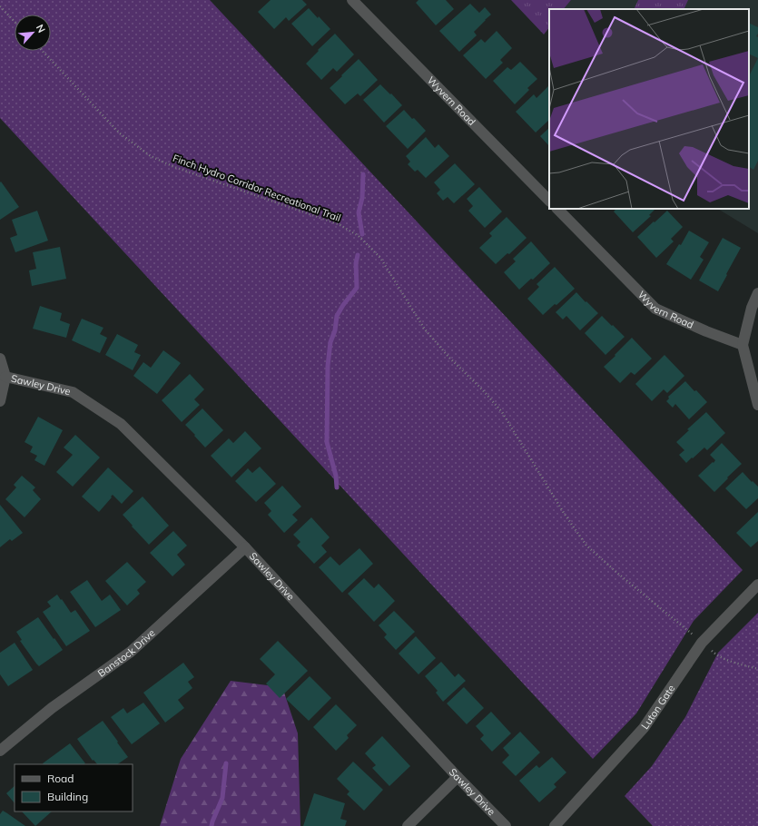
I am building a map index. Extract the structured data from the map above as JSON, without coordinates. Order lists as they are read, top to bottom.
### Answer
{
  "streets": {
    "street": [
      "Wyvern Road",
      "Sawley Drive",
      "Banstock Drive",
      "Luton Gate"
    ],
    "path": ["Finch Hydro Corridor Recreational Trail"]
  },
  "crossings": [
    ["Sawley Drive", "Banstock Drive"]
  ],
  "legend": ["Road", "Building"],
  "north": "top right"
}
